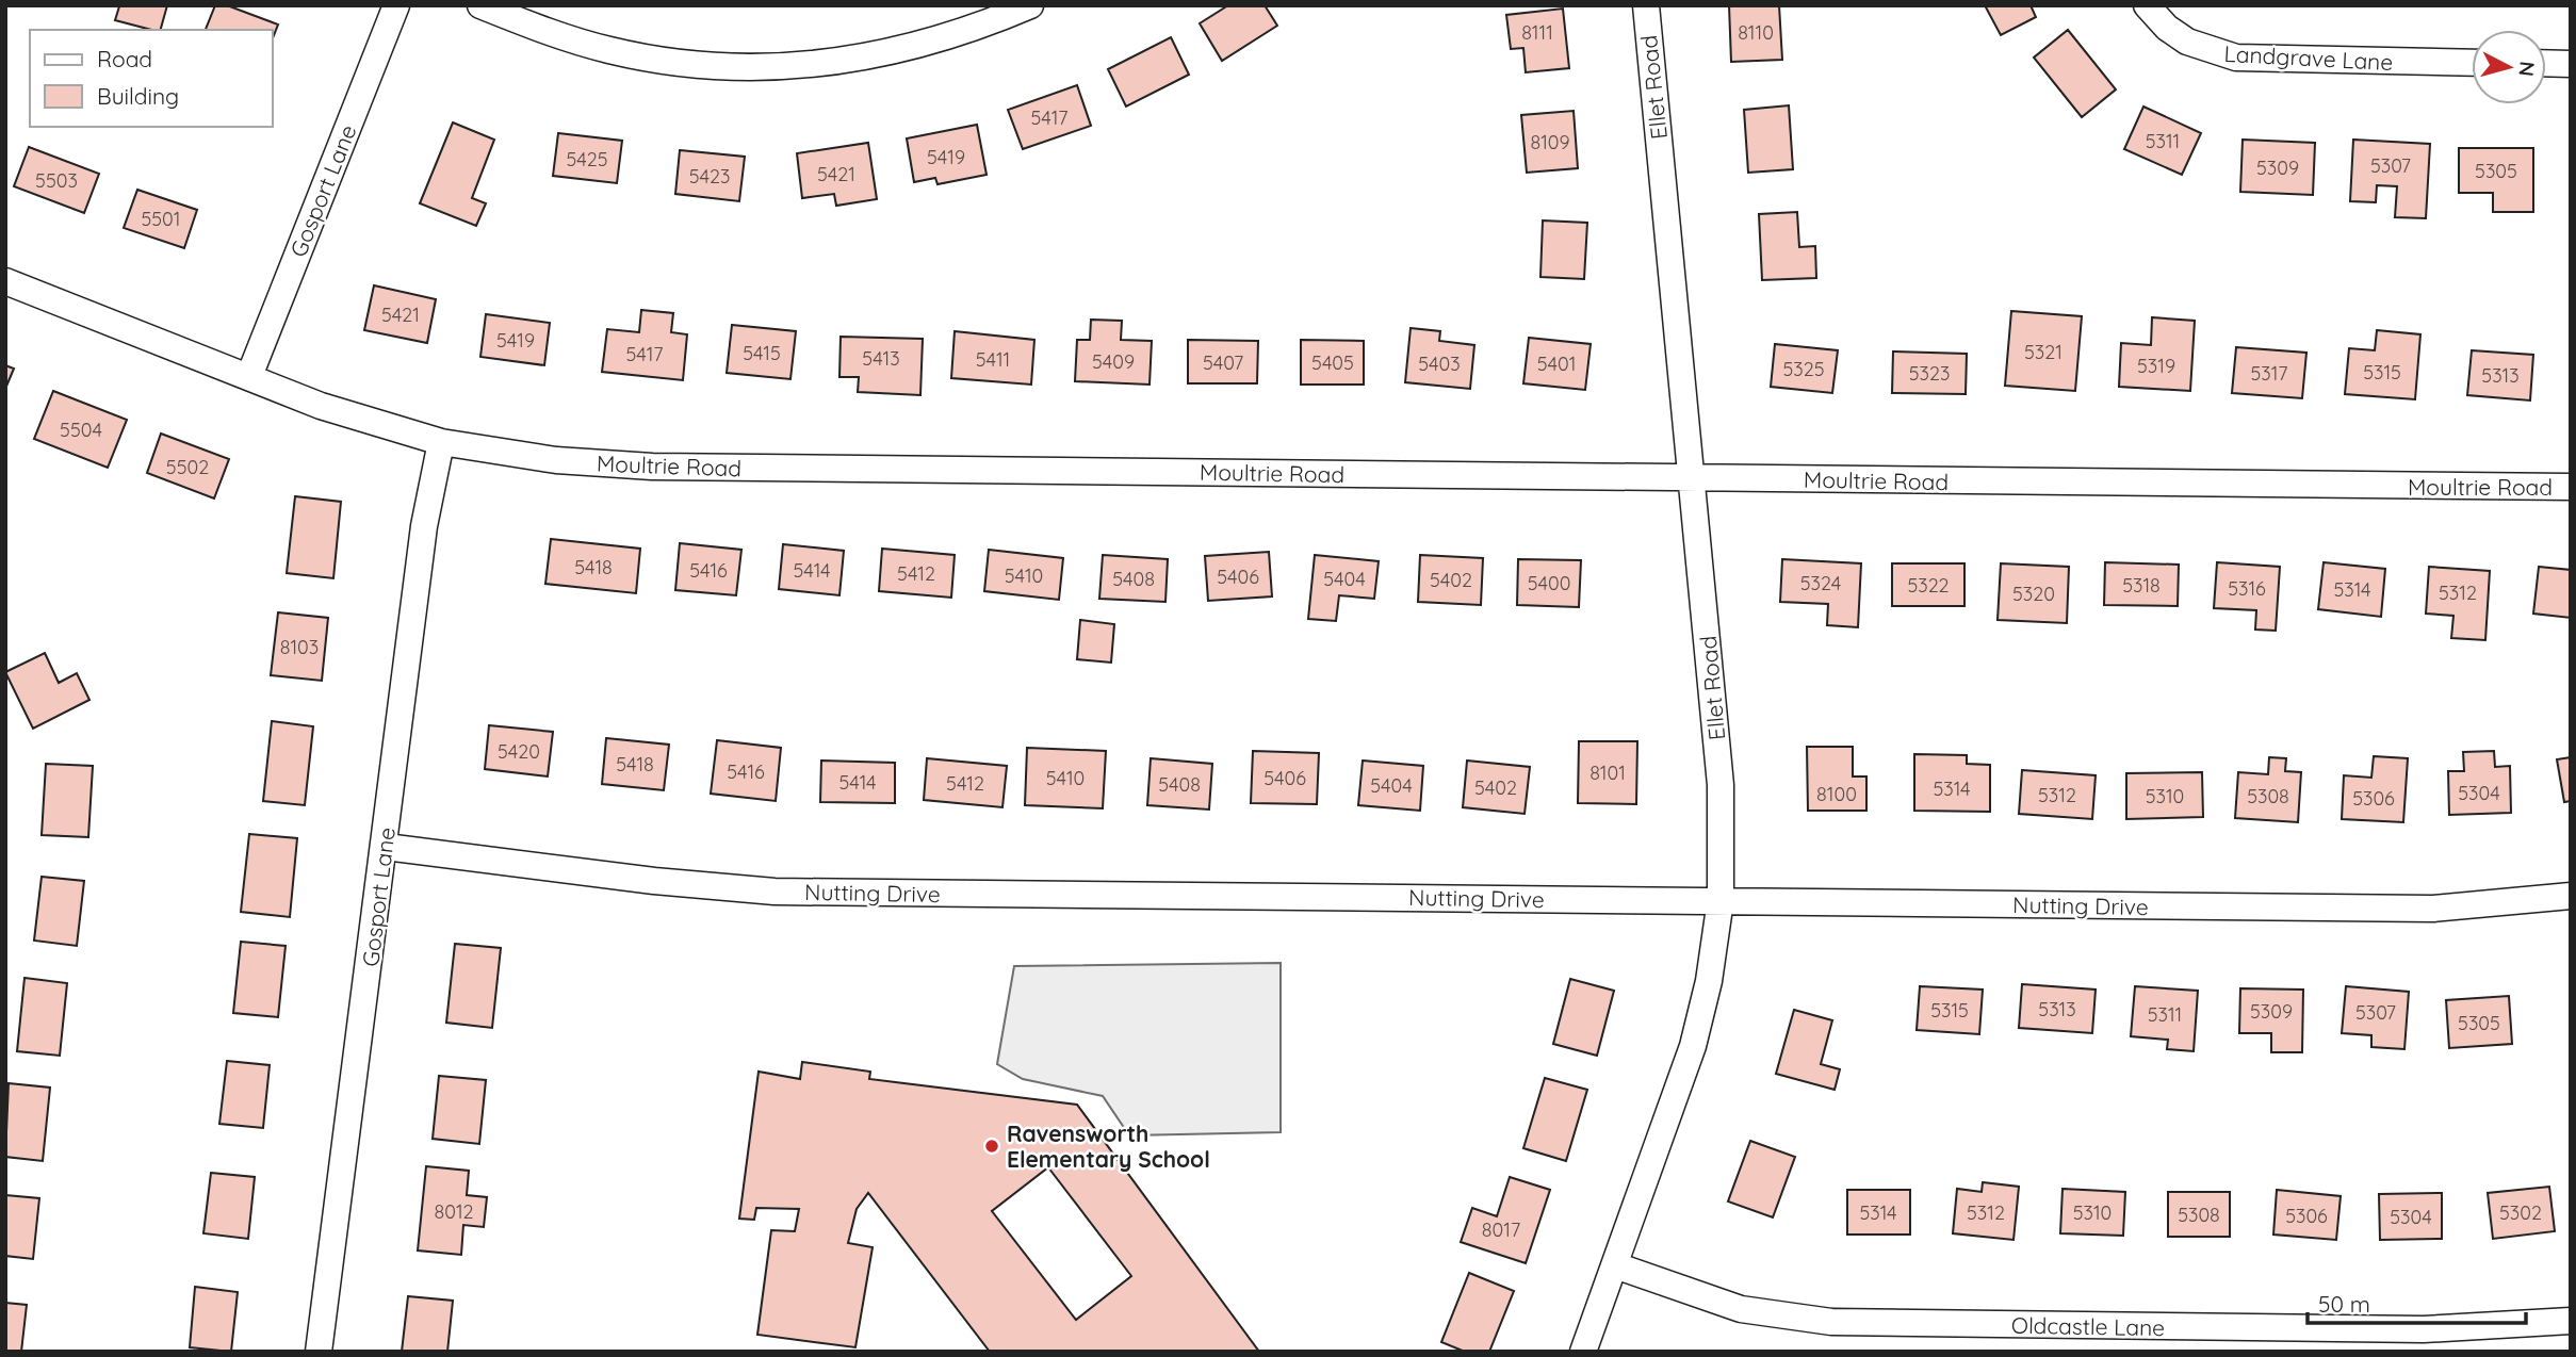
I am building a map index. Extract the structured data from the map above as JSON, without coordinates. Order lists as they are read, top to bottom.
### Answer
{
  "streets": {
    "street": [
      "Landgrave Lane",
      "Ellet Road",
      "Gosport Lane",
      "Moultrie Road",
      "Nutting Drive",
      "Oldcastle Lane"
    ]
  },
  "crossings": [
    ["Ellet Road", "Moultrie Road"],
    ["Ellet Road", "Nutting Drive"],
    ["Ellet Road", "Oldcastle Lane"],
    ["Gosport Lane", "Moultrie Road"],
    ["Gosport Lane", "Nutting Drive"]
  ],
  "places": ["Ravensworth Elementary School"],
  "house_numbers": [
    "8111",
    "8110",
    "5417",
    "5311",
    "8109",
    "5419",
    "5425",
    "5307",
    "5309",
    "5305",
    "5421",
    "5423",
    "5503",
    "5501",
    "5421",
    "5419",
    "5321",
    "5415",
    "5417",
    "5413",
    "5411",
    "5409",
    "5407",
    "5405",
    "5403",
    "5401",
    "5319",
    "5325",
    "5315",
    "5323",
    "5317",
    "5313",
    "5504",
    "5502",
    "5418",
    "5416",
    "5414",
    "5412",
    "5410",
    "5406",
    "5408",
    "5404",
    "5402",
    "5400",
    "5324",
    "5322",
    "5318",
    "5316",
    "5314",
    "5312",
    "5320",
    "8103",
    "5420",
    "5418",
    "5416",
    "8101",
    "5410",
    "5406",
    "5414",
    "5412",
    "5408",
    "5404",
    "5402",
    "5314",
    "5304",
    "8100",
    "5312",
    "5310",
    "5308",
    "5306",
    "5313",
    "5315",
    "5309",
    "5307",
    "5311",
    "5305",
    "8012",
    "5314",
    "5312",
    "5310",
    "5302",
    "5308",
    "5306",
    "5304",
    "8017"
  ],
  "legend": ["Road", "Building"],
  "scale_bar": "50 m",
  "north": "right"
}
